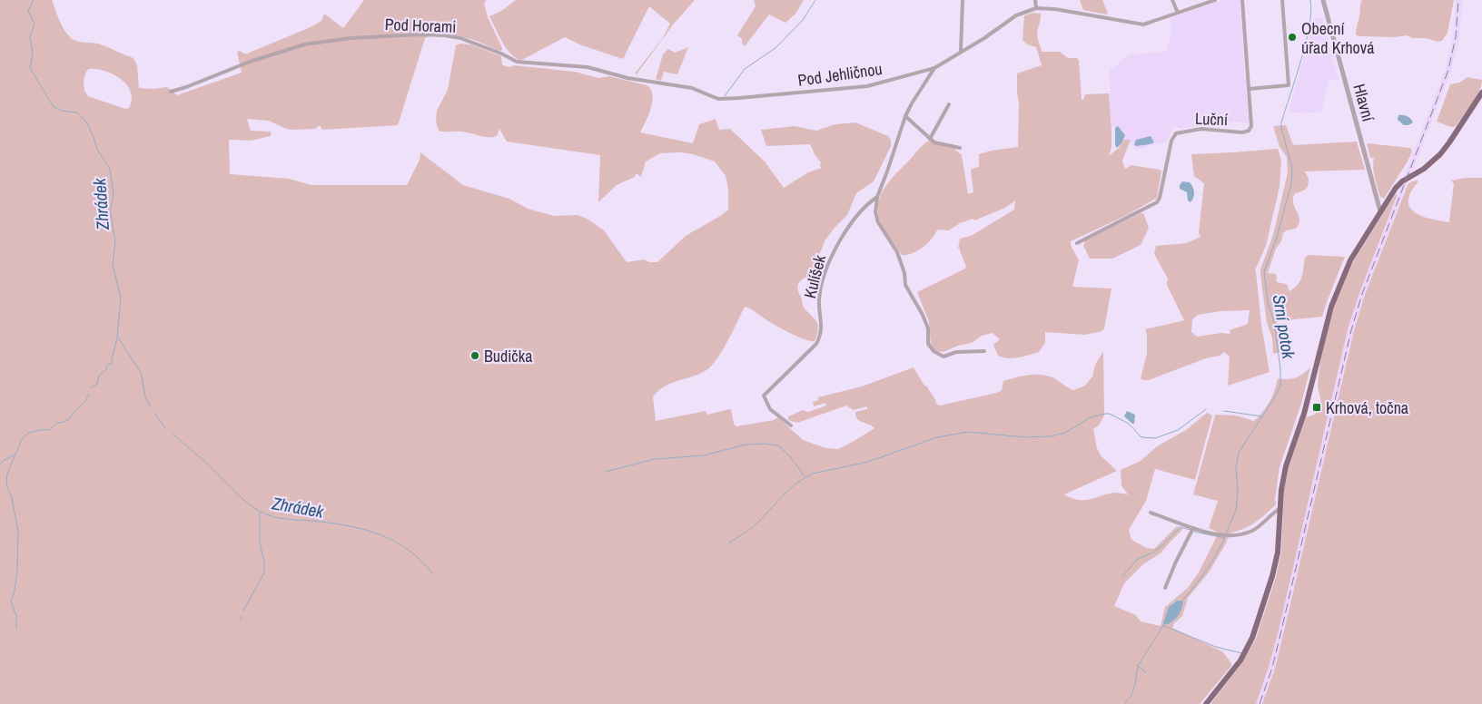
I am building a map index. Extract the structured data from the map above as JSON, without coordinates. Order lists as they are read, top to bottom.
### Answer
{
  "streets": {
    "street": [
      "Pod Horami",
      "Pod Jehličnou",
      "Hlavní",
      "Luční",
      "Kulíšek"
    ]
  },
  "crossings": [
    ["Pod Horami", "Pod Jehličnou"],
    ["Pod Jehličnou", "Kulíšek"]
  ],
  "water": ["Zhrádek", "Srní potok"],
  "places": {
    "other": ["Obecní úřad Krhová", "Budička"],
    "transit": ["Krhová, točna"]
  }
}
